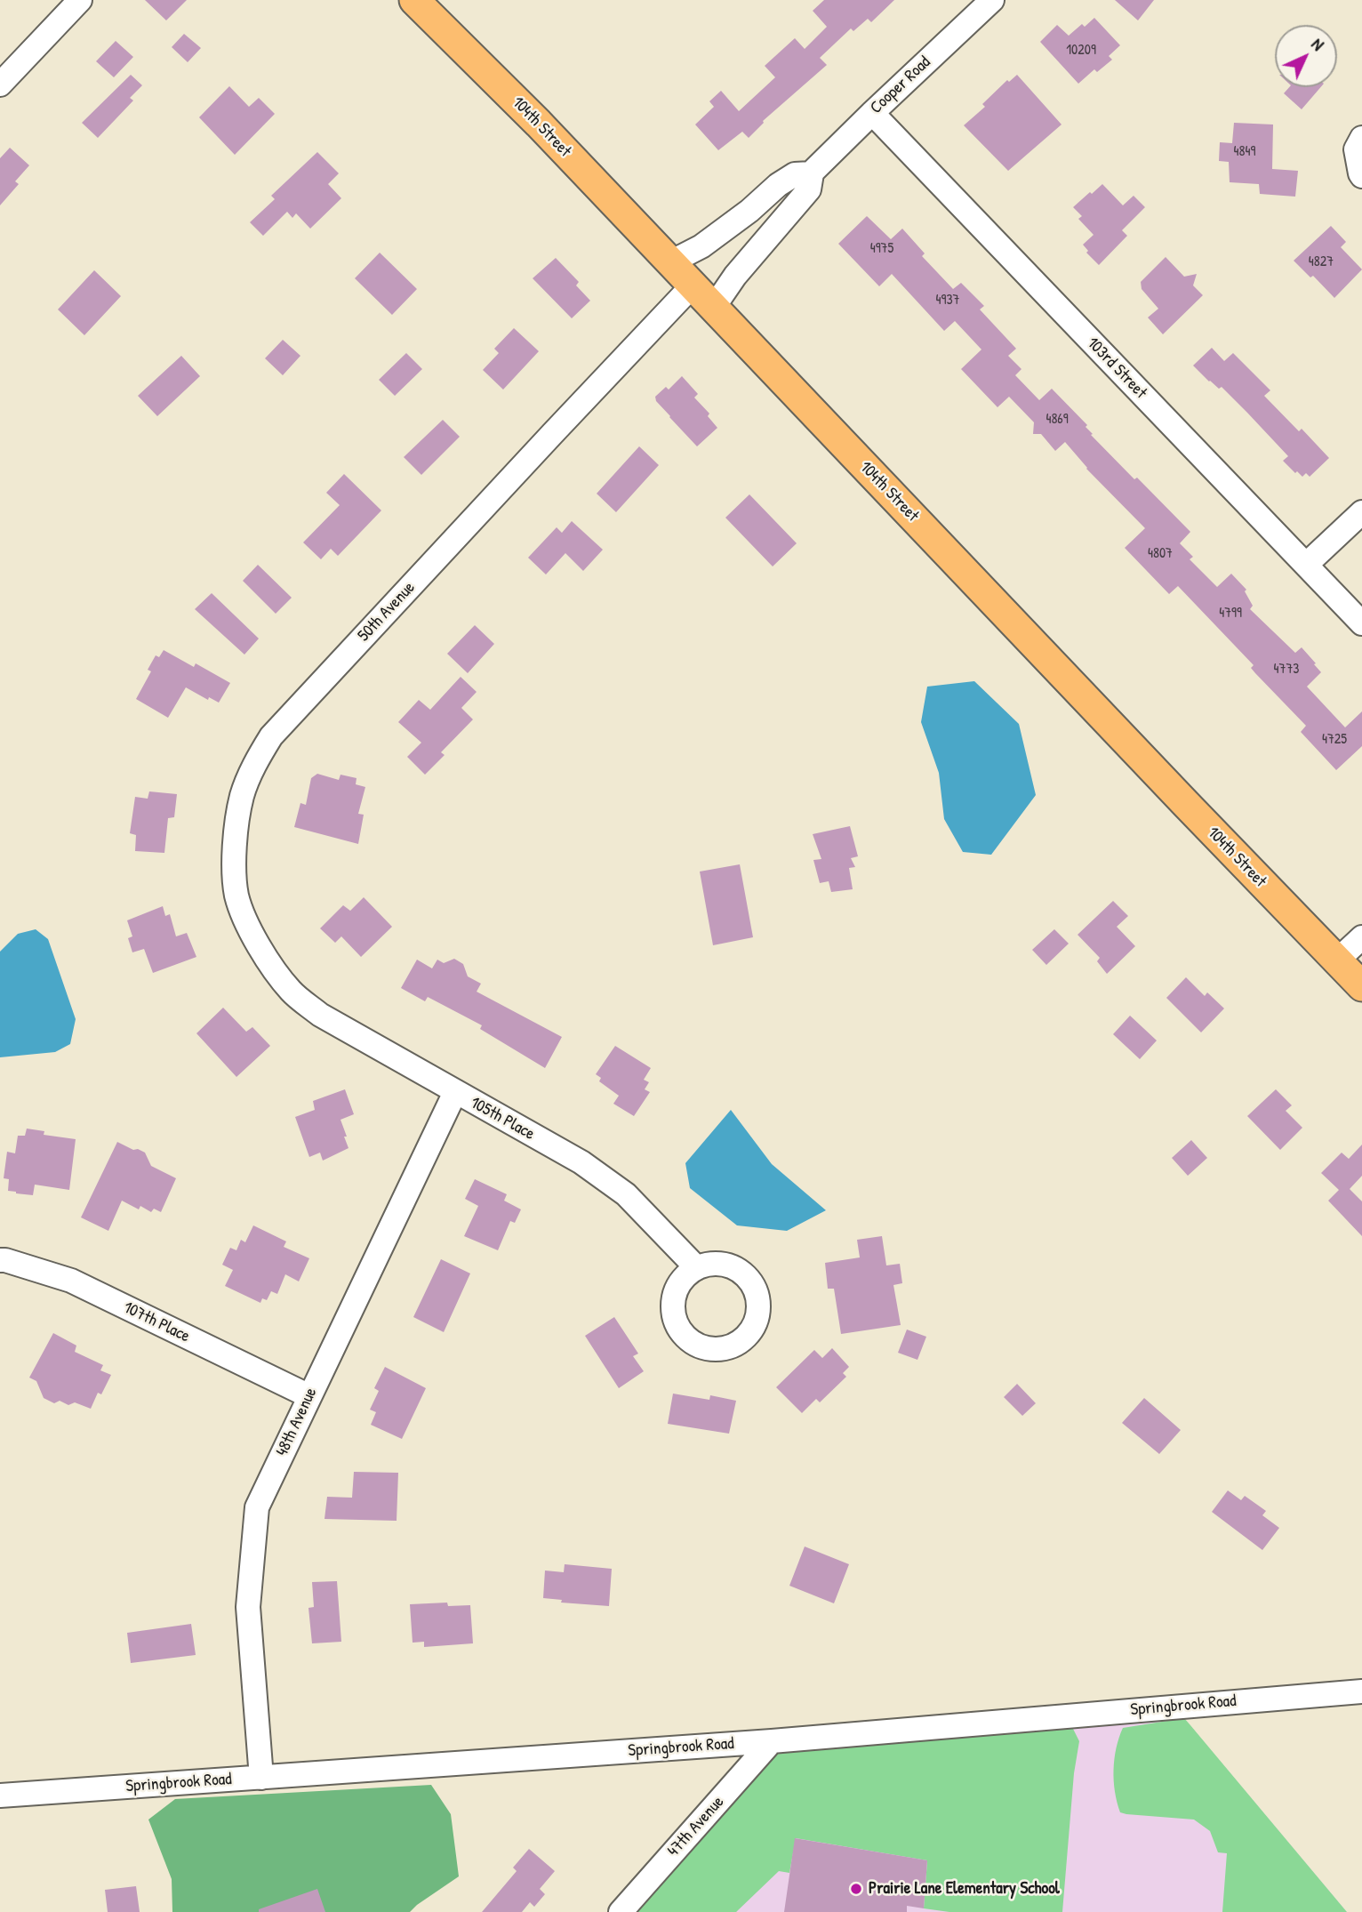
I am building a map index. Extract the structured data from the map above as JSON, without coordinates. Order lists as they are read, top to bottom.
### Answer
{
  "streets": {
    "main road": ["104th Street"],
    "street": [
      "Cooper Road",
      "103rd Street",
      "50th Avenue",
      "105th Place",
      "107th Place",
      "48th Avenue",
      "Springbrook Road",
      "47th Avenue"
    ]
  },
  "crossings": [
    ["Cooper Road", "104th Street"],
    ["Cooper Road", "103rd Street"],
    ["104th Street", "50th Avenue"],
    ["50th Avenue", "105th Place"],
    ["105th Place", "48th Avenue"],
    ["107th Place", "48th Avenue"],
    ["48th Avenue", "Springbrook Road"],
    ["Springbrook Road", "47th Avenue"]
  ],
  "places": ["Prairie Lane Elementary School"],
  "house_numbers": [
    "10209",
    "4849",
    "4975",
    "4827",
    "4937",
    "4869",
    "4807",
    "4799",
    "4773",
    "4725"
  ],
  "north": "top right"
}
